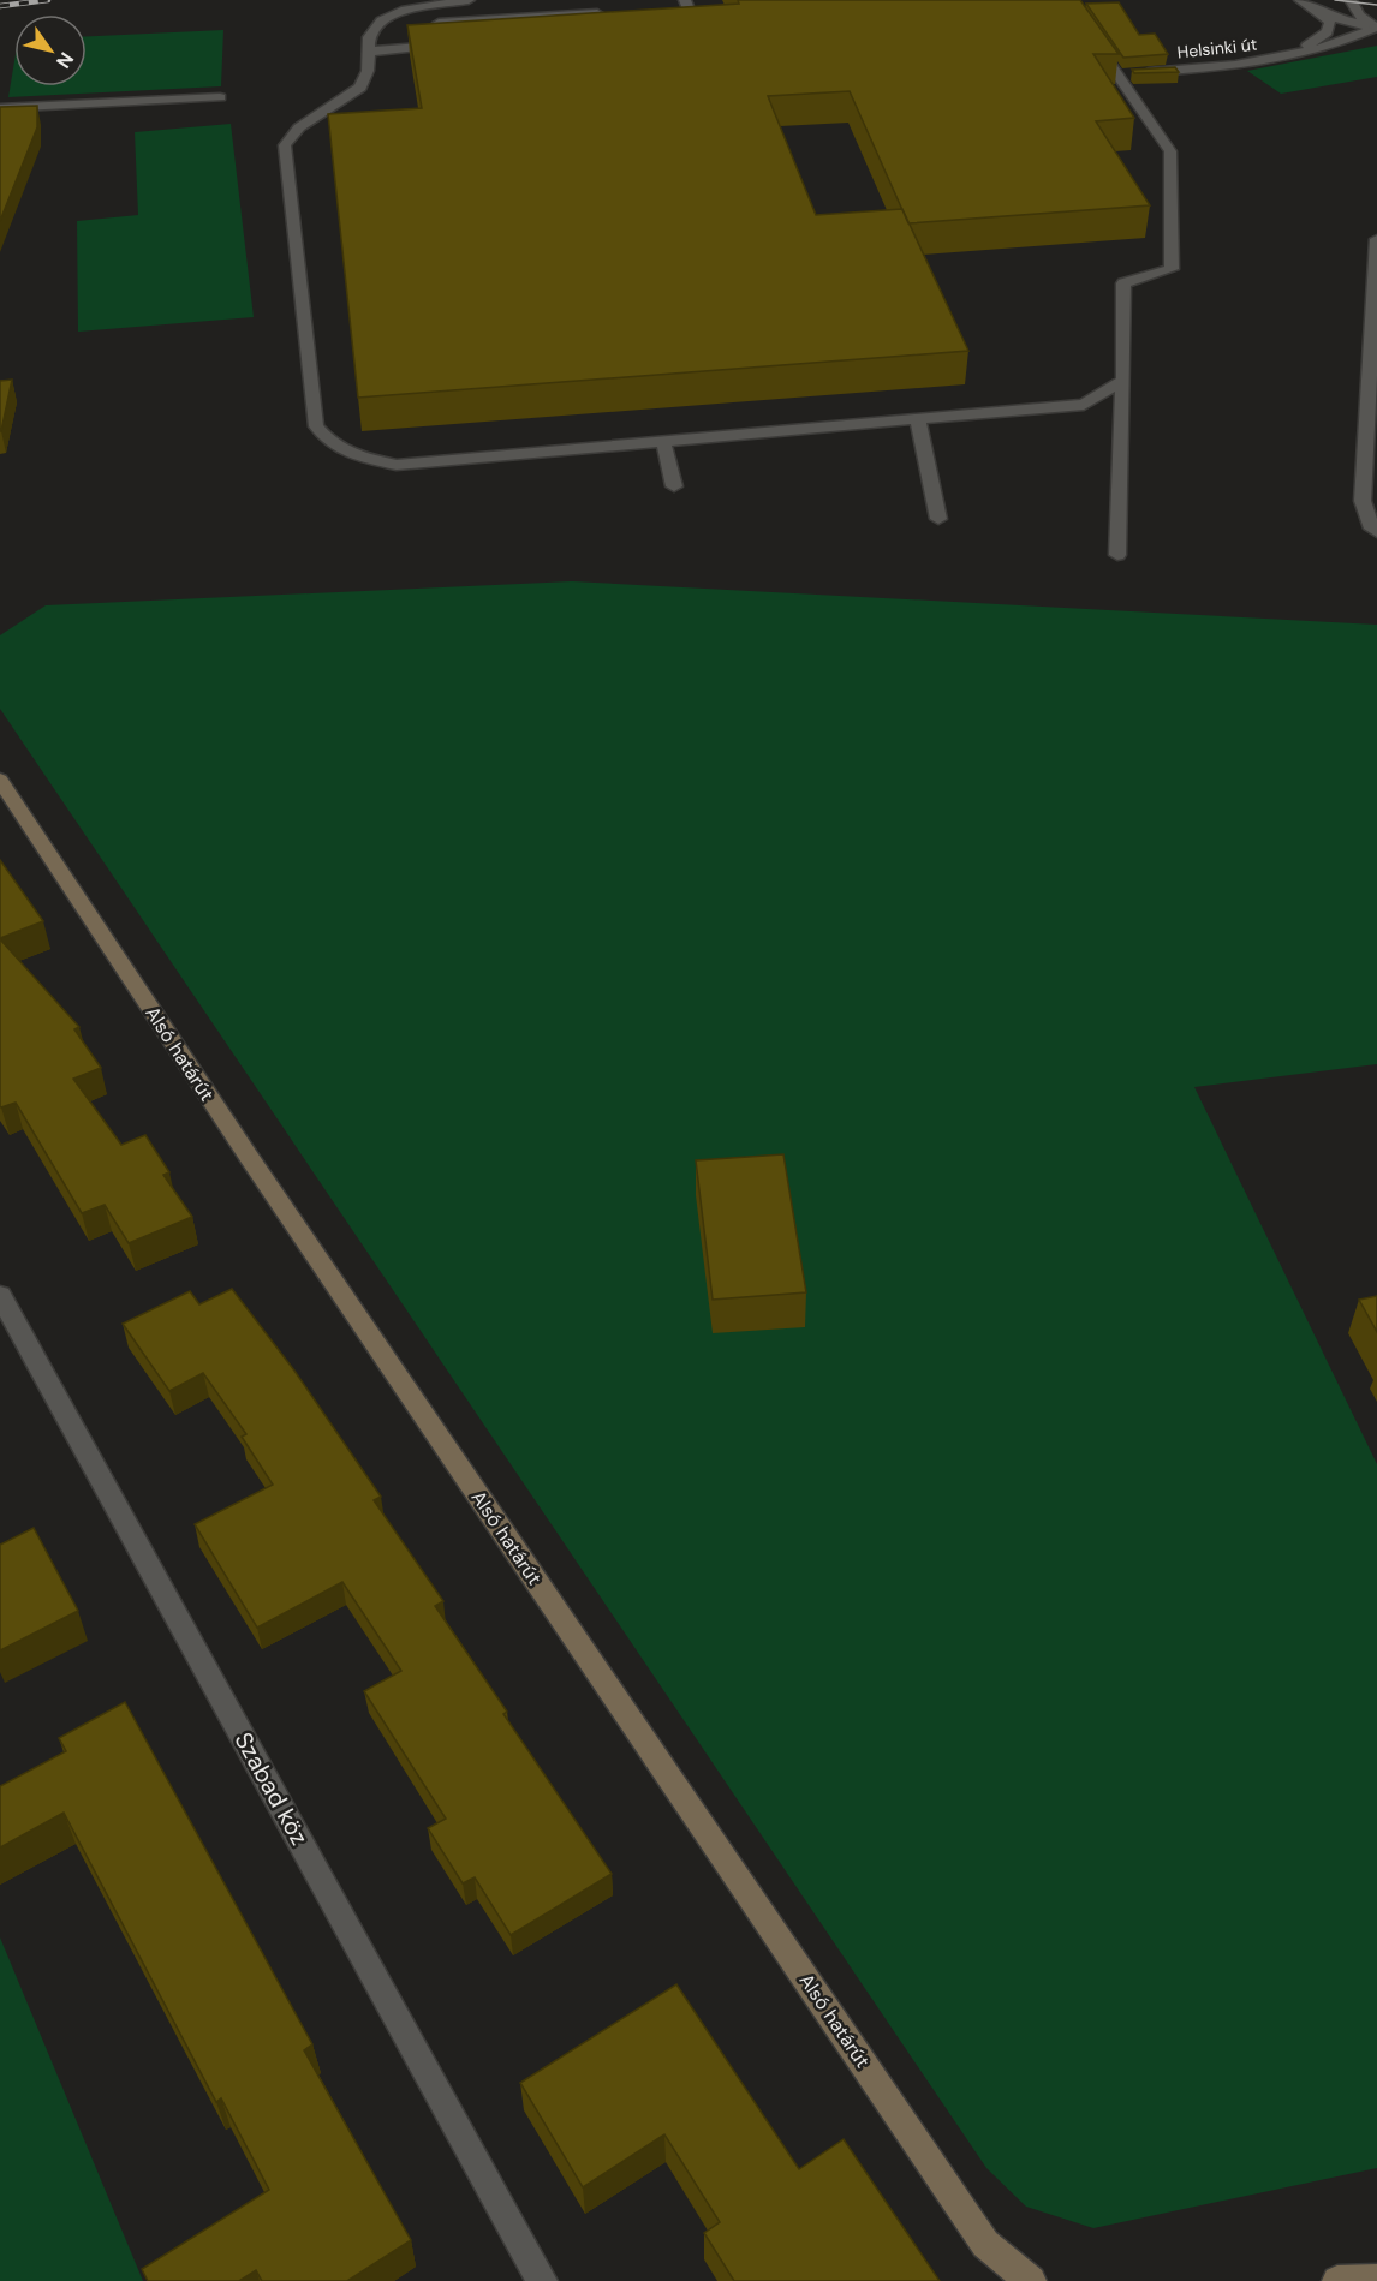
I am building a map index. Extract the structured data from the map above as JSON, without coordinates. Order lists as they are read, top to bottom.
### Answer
{
  "streets": {
    "street": ["Helsinki út", "Alsó határút", "Szabad köz"]
  },
  "north": "bottom right"
}
